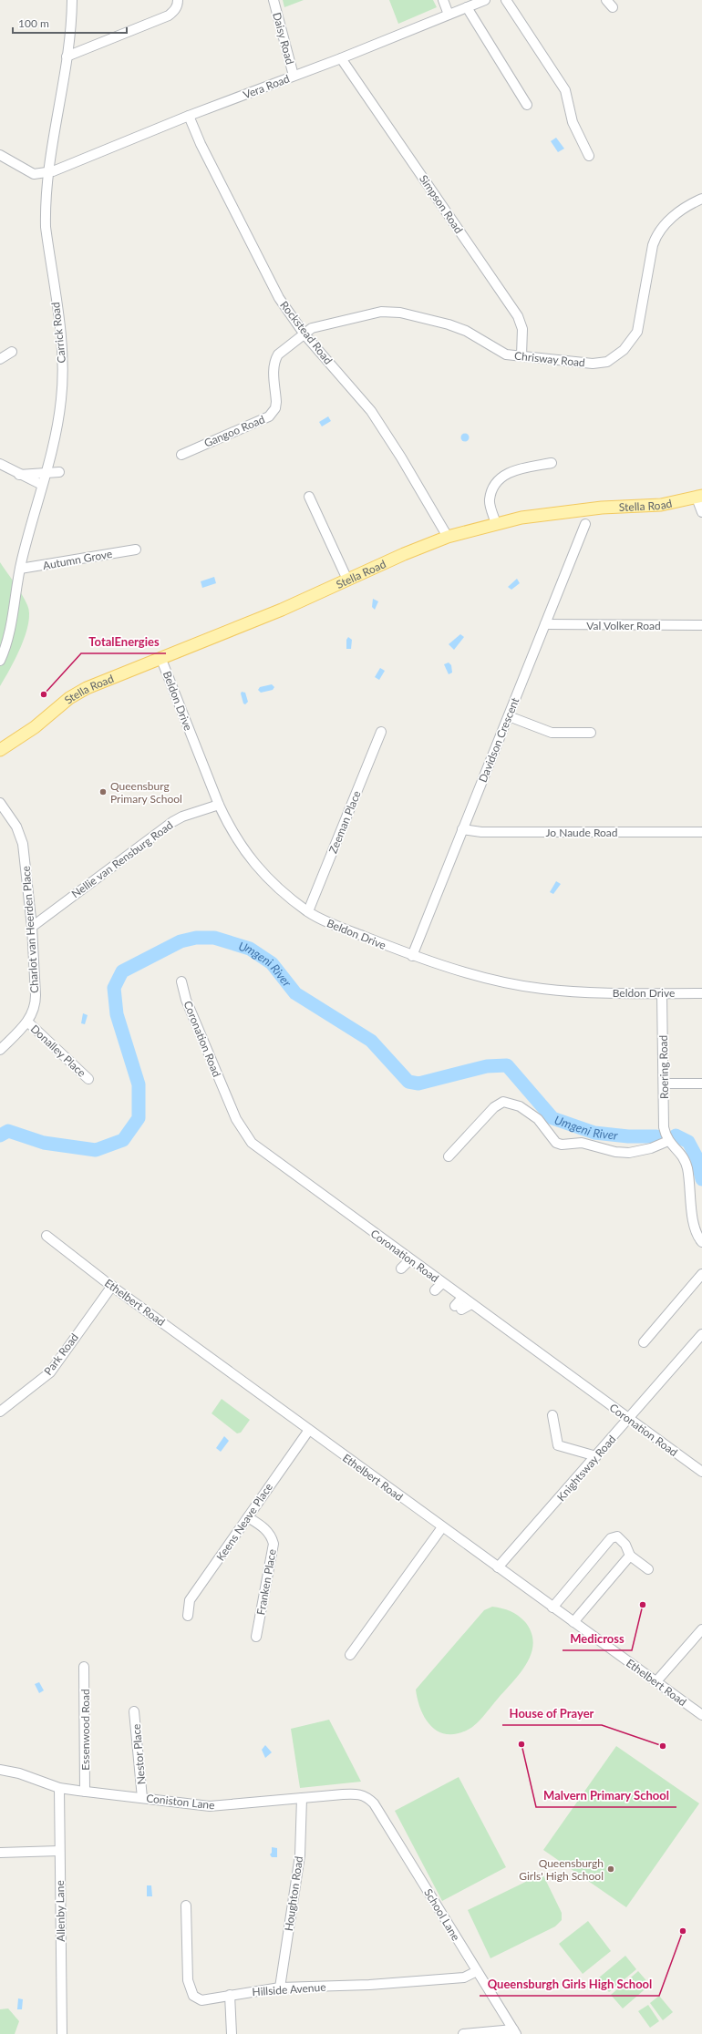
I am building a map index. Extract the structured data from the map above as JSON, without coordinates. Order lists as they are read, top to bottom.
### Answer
{
  "streets": {
    "main road": ["Stella Road"],
    "street": [
      "Daisy Road",
      "Vera Road",
      "Simpson Road",
      "Carrick Road",
      "Rockstead Road",
      "Chrisway Road",
      "Gangoo Road",
      "Autumn Grove",
      "Val Volker Road",
      "Beldon Drive",
      "Davidson Crescent",
      "Zeeman Place",
      "Jo Naude Road",
      "Nellie van Rensburg Road",
      "Charlot van Heerden Place",
      "Coronation Road",
      "Donalley Place",
      "Roering Road",
      "Ethelbert Road",
      "Park Road",
      "Knightsway Road",
      "Keens Neave Place",
      "Franken Place",
      "Essenwood Road",
      "Nestor Place",
      "Coniston Lane",
      "Houghton Road",
      "Allenby Lane",
      "School Lane",
      "Hillside Avenue"
    ]
  },
  "crossings": [
    ["Daisy Road", "Vera Road"],
    ["Vera Road", "Simpson Road"],
    ["Vera Road", "Carrick Road"],
    ["Vera Road", "Rockstead Road"],
    ["Simpson Road", "Chrisway Road"],
    ["Carrick Road", "Autumn Grove"],
    ["Rockstead Road", "Chrisway Road"],
    ["Rockstead Road", "Gangoo Road"],
    ["Rockstead Road", "Stella Road"],
    ["Chrisway Road", "Gangoo Road"],
    ["Stella Road", "Beldon Drive"],
    ["Val Volker Road", "Davidson Crescent"],
    ["Beldon Drive", "Davidson Crescent"],
    ["Beldon Drive", "Zeeman Place"],
    ["Beldon Drive", "Nellie van Rensburg Road"],
    ["Beldon Drive", "Roering Road"],
    ["Davidson Crescent", "Jo Naude Road"],
    ["Nellie van Rensburg Road", "Charlot van Heerden Place"],
    ["Charlot van Heerden Place", "Donalley Place"],
    ["Coronation Road", "Knightsway Road"],
    ["Ethelbert Road", "Park Road"],
    ["Ethelbert Road", "Knightsway Road"],
    ["Ethelbert Road", "Keens Neave Place"],
    ["Keens Neave Place", "Franken Place"],
    ["Essenwood Road", "Coniston Lane"],
    ["Nestor Place", "Coniston Lane"],
    ["Coniston Lane", "Houghton Road"],
    ["Coniston Lane", "Allenby Lane"],
    ["Coniston Lane", "School Lane"],
    ["Houghton Road", "Hillside Avenue"],
    ["School Lane", "Hillside Avenue"]
  ],
  "water": ["Umgeni River"],
  "places": [
    "TotalEnergies",
    "Queensburg Primary School",
    "Medicross",
    "Malvern Primary School",
    "House of Prayer",
    "Queensburgh Girls' High School",
    "Queensburgh Girls High School"
  ],
  "scale_bar": "100 m"
}
